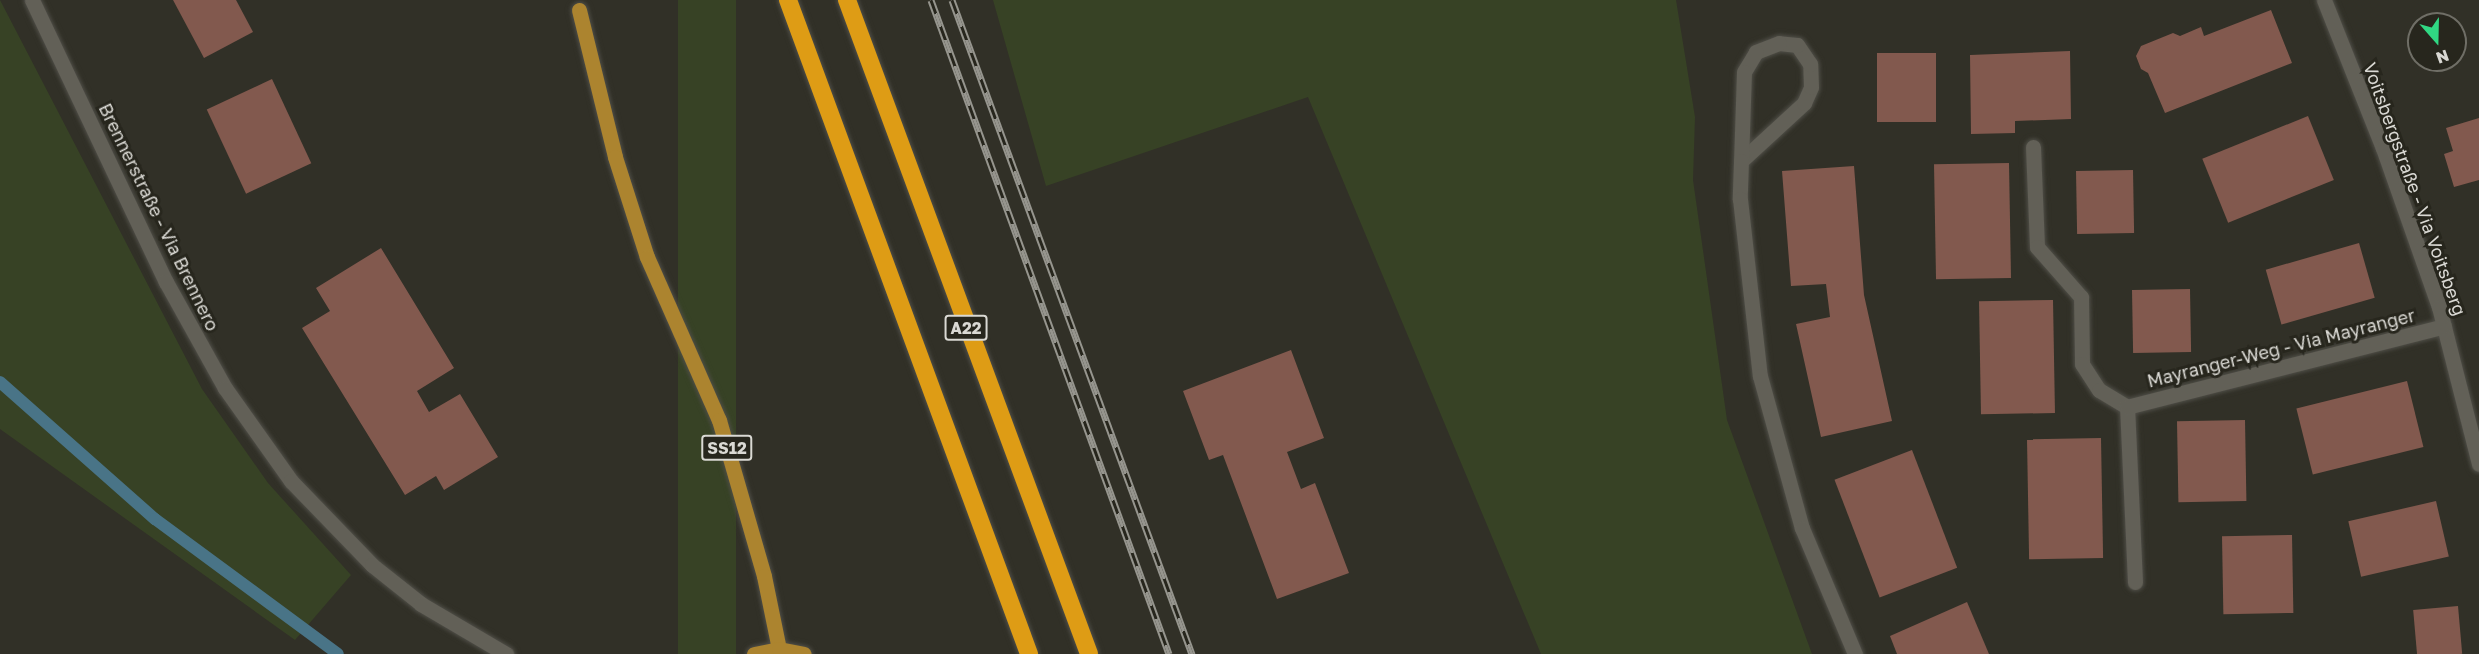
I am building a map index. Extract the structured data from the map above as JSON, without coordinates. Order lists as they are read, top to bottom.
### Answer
{
  "streets": {
    "highway": ["A22"],
    "main road": ["SS12"],
    "street": ["Voitsbergstraße - Via Voitsberg", "Brennerstraße - Via Brennero", "Mayranger-Weg - Via Mayranger"]
  },
  "crossings": [
    ["Voitsbergstraße - Via Voitsberg", "Mayranger-Weg - Via Mayranger"]
  ],
  "north": "bottom"
}
